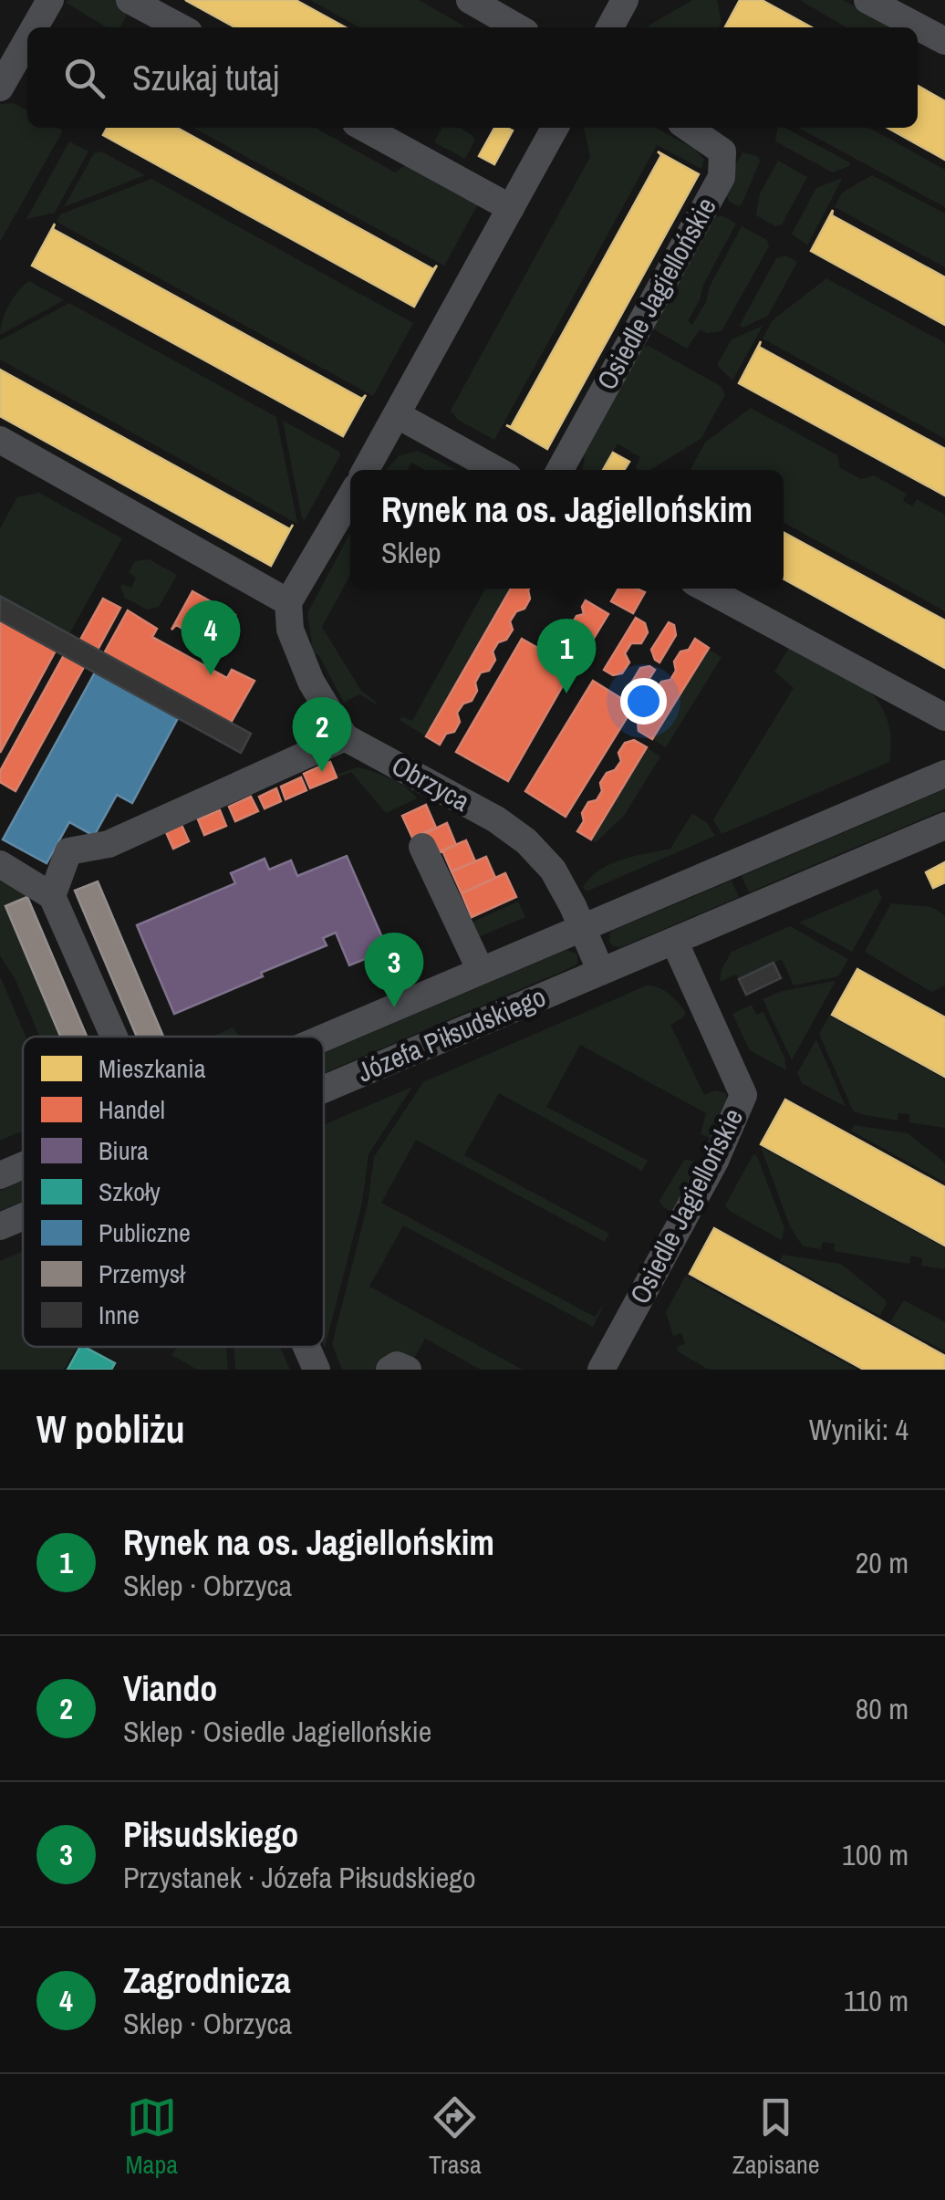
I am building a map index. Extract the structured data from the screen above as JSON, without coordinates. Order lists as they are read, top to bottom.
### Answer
{
  "streets": {
    "street": ["Osiedle Jagiellońskie", "Obrzyca", "Józefa Piłsudskiego"]
  },
  "crossings": [
    ["Osiedle Jagiellońskie", "Józefa Piłsudskiego"],
    ["Obrzyca", "Józefa Piłsudskiego"]
  ],
  "legend": [
    "Mieszkania",
    "Handel",
    "Biura",
    "Szkoły",
    "Publiczne",
    "Przemysł",
    "Inne"
  ],
  "page": {
    "search": "Szukaj tutaj",
    "popup": ["Rynek na os. Jagiellońskim", "Sklep"],
    "pins": [
      "4",
      "1",
      "2",
      "3"
    ],
    "heading": ["W pobliżu", "Wyniki: 4"],
    "list": [
      {
        "mark": "1",
        "name": "Rynek na os. Jagiellońskim",
        "note": "Sklep · Obrzyca",
        "value": "20 m"
      },
      {
        "mark": "2",
        "name": "Viando",
        "note": "Sklep · Osiedle Jagiellońskie",
        "value": "80 m"
      },
      {
        "mark": "3",
        "name": "Piłsudskiego",
        "note": "Przystanek · Józefa Piłsudskiego",
        "value": "100 m"
      },
      {
        "mark": "4",
        "name": "Zagrodnicza",
        "note": "Sklep · Obrzyca",
        "value": "110 m"
      }
    ],
    "nav": ["Mapa", "Trasa", "Zapisane"]
  }
}
